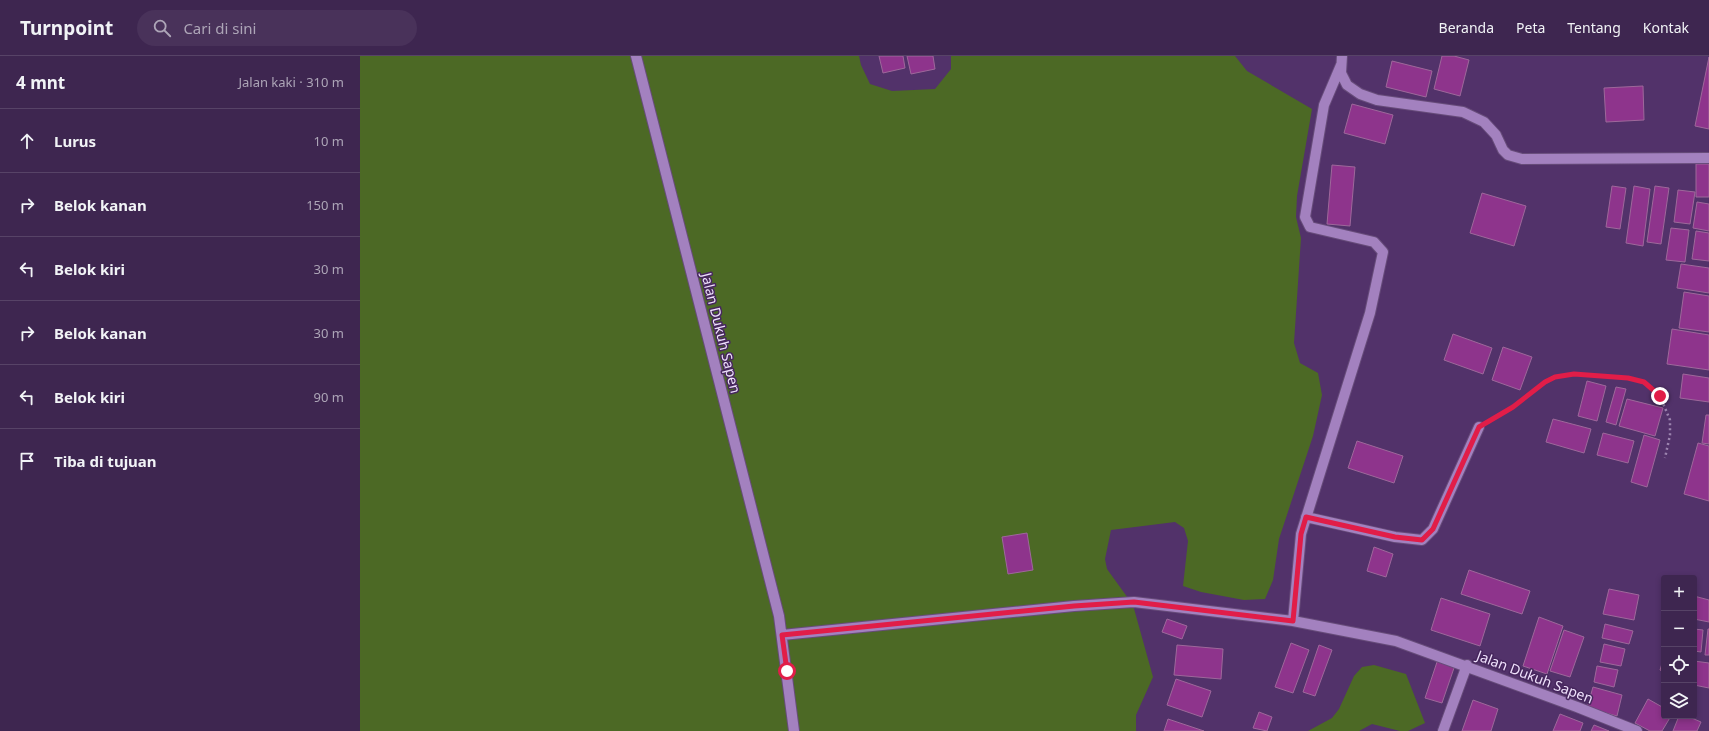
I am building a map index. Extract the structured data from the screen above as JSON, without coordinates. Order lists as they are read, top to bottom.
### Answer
{
  "streets": {
    "street": ["Jalan Dukuh Sapen"]
  },
  "page": {
    "header": "Turnpoint",
    "search": "Cari di sini",
    "nav": [
      "Beranda",
      "Peta",
      "Tentang",
      "Kontak"
    ],
    "heading": ["4 mnt", "Jalan kaki · 310 m"],
    "list": [
      ["Lurus", "10 m"],
      ["Belok kanan", "150 m"],
      ["Belok kiri", "30 m"],
      ["Belok kanan", "30 m"],
      ["Belok kiri", "90 m"],
      "Tiba di tujuan"
    ],
    "map_buttons": ["+", "−"]
  }
}
